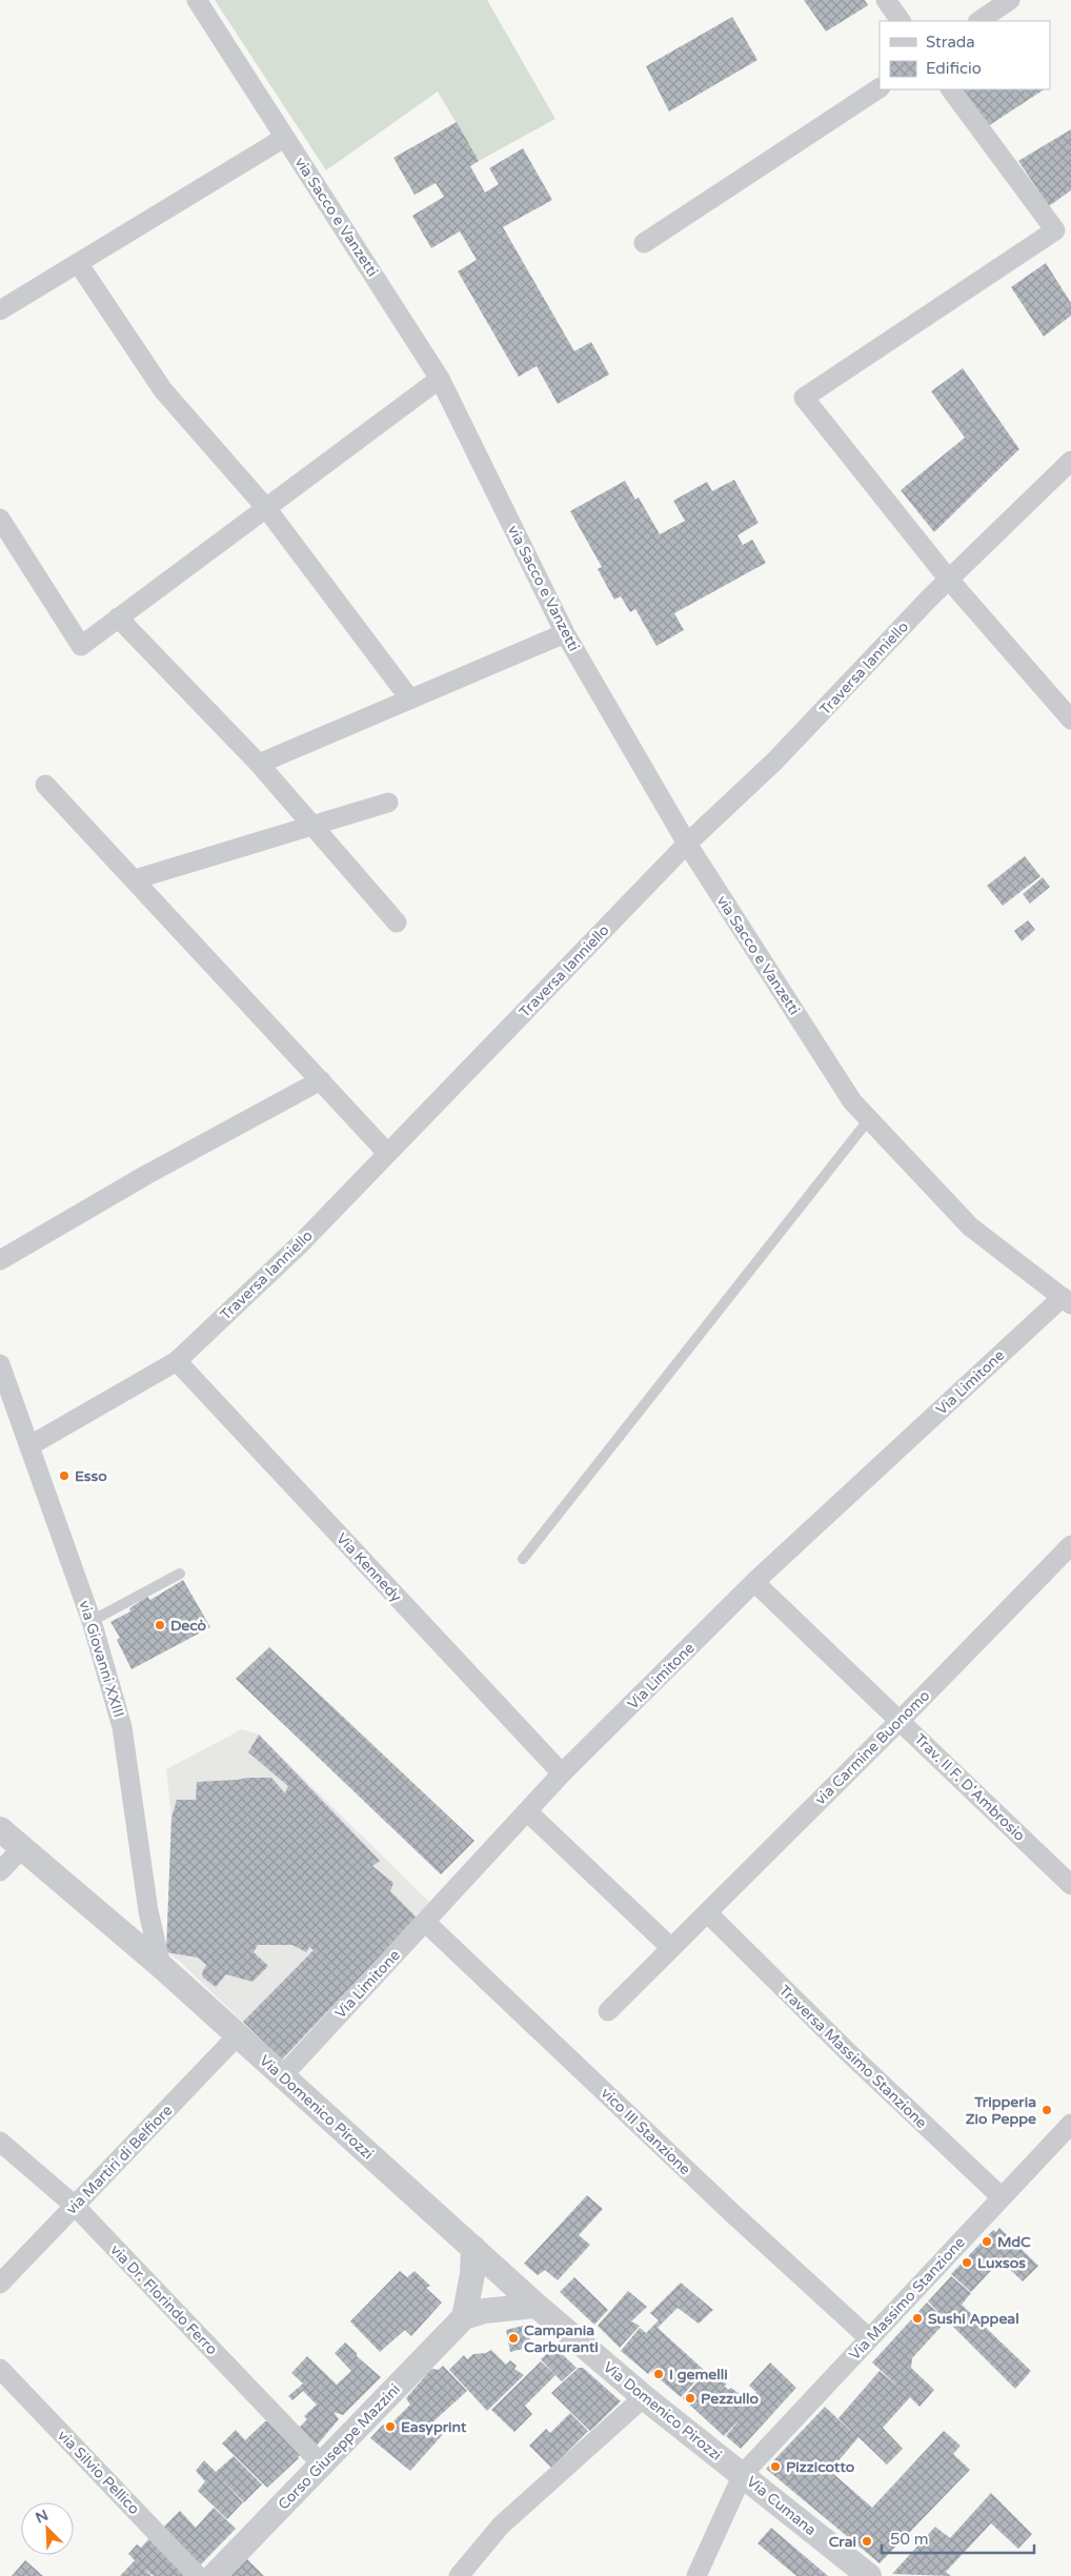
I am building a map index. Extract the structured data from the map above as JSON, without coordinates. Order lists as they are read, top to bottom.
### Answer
{
  "streets": {
    "street": [
      "via Sacco e Vanzetti",
      "Traversa Ianniello",
      "Via Limitone",
      "Via Kennedy",
      "via Giovanni XXIII",
      "via Carmine Buonomo",
      "Trav. II F. D'Ambrosio",
      "Traversa Massimo Stanzione",
      "Via Domenico Pirozzi",
      "vico III Stanzione",
      "via Martiri di Belfiore",
      "Via Massimo Stanzione",
      "via Dr. Florindo Ferro",
      "Corso Giuseppe Mazzini",
      "via Silvio Pellico",
      "Via Cumana"
    ]
  },
  "crossings": [
    ["via Sacco e Vanzetti", "Traversa Ianniello"],
    ["via Sacco e Vanzetti", "Via Limitone"],
    ["Traversa Ianniello", "Via Kennedy"],
    ["Traversa Ianniello", "via Giovanni XXIII"],
    ["Via Limitone", "Via Kennedy"],
    ["Via Limitone", "Trav. II F. D'Ambrosio"],
    ["Via Limitone", "Via Domenico Pirozzi"],
    ["Via Limitone", "vico III Stanzione"],
    ["via Giovanni XXIII", "Via Domenico Pirozzi"],
    ["via Carmine Buonomo", "Trav. II F. D'Ambrosio"],
    ["via Carmine Buonomo", "Traversa Massimo Stanzione"],
    ["Traversa Massimo Stanzione", "Via Massimo Stanzione"],
    ["Via Domenico Pirozzi", "via Martiri di Belfiore"],
    ["Via Domenico Pirozzi", "Via Massimo Stanzione"],
    ["Via Domenico Pirozzi", "Corso Giuseppe Mazzini"],
    ["Via Domenico Pirozzi", "Via Cumana"],
    ["vico III Stanzione", "Via Massimo Stanzione"],
    ["via Martiri di Belfiore", "via Dr. Florindo Ferro"],
    ["Via Massimo Stanzione", "Via Cumana"],
    ["via Dr. Florindo Ferro", "Corso Giuseppe Mazzini"]
  ],
  "places": [
    "Esso",
    "Decò",
    "Tripperia Zio Peppe",
    "MdC",
    "Luxsos",
    "Sushi Appeal",
    "Campania Carburanti",
    "I gemelli",
    "Pezzullo",
    "Easyprint",
    "Pizzicotto",
    "Crai"
  ],
  "legend": ["Strada", "Edificio"],
  "scale_bar": "50 m",
  "north": "top left"
}
